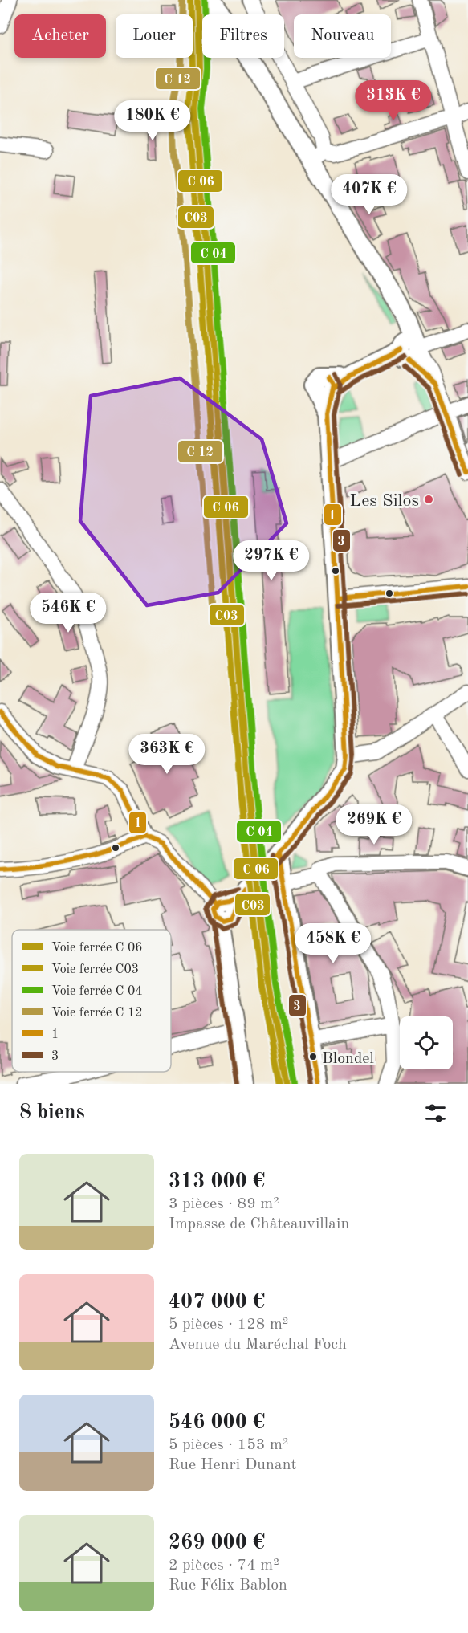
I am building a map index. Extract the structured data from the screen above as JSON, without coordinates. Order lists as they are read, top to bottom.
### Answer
{
  "places": ["Les Silos", "Blondel"],
  "lines": ["rail line C03", "transit line 1", "transit line 3"],
  "legend": [
    "Voie ferrée C 06",
    "Voie ferrée C03",
    "Voie ferrée C 04",
    "Voie ferrée C 12",
    "1",
    "3"
  ],
  "page": {
    "chip": [
      "Acheter",
      "Louer",
      "Filtres",
      "Nouveau"
    ],
    "price": [
      "313K €",
      "180K €",
      "407K €",
      "297K €",
      "546K €",
      "363K €",
      "269K €",
      "458K €"
    ],
    "heading": "8 biens",
    "list": [
      {
        "name": "313 000 €",
        "note": "3 pièces · 89 m² · Impasse de Châteauvillain"
      },
      {
        "name": "407 000 €",
        "note": "5 pièces · 128 m² · Avenue du Maréchal Foch"
      },
      {
        "name": "546 000 €",
        "note": "5 pièces · 153 m² · Rue Henri Dunant"
      },
      {
        "name": "269 000 €",
        "note": "2 pièces · 74 m² · Rue Félix Bablon"
      }
    ]
  }
}
